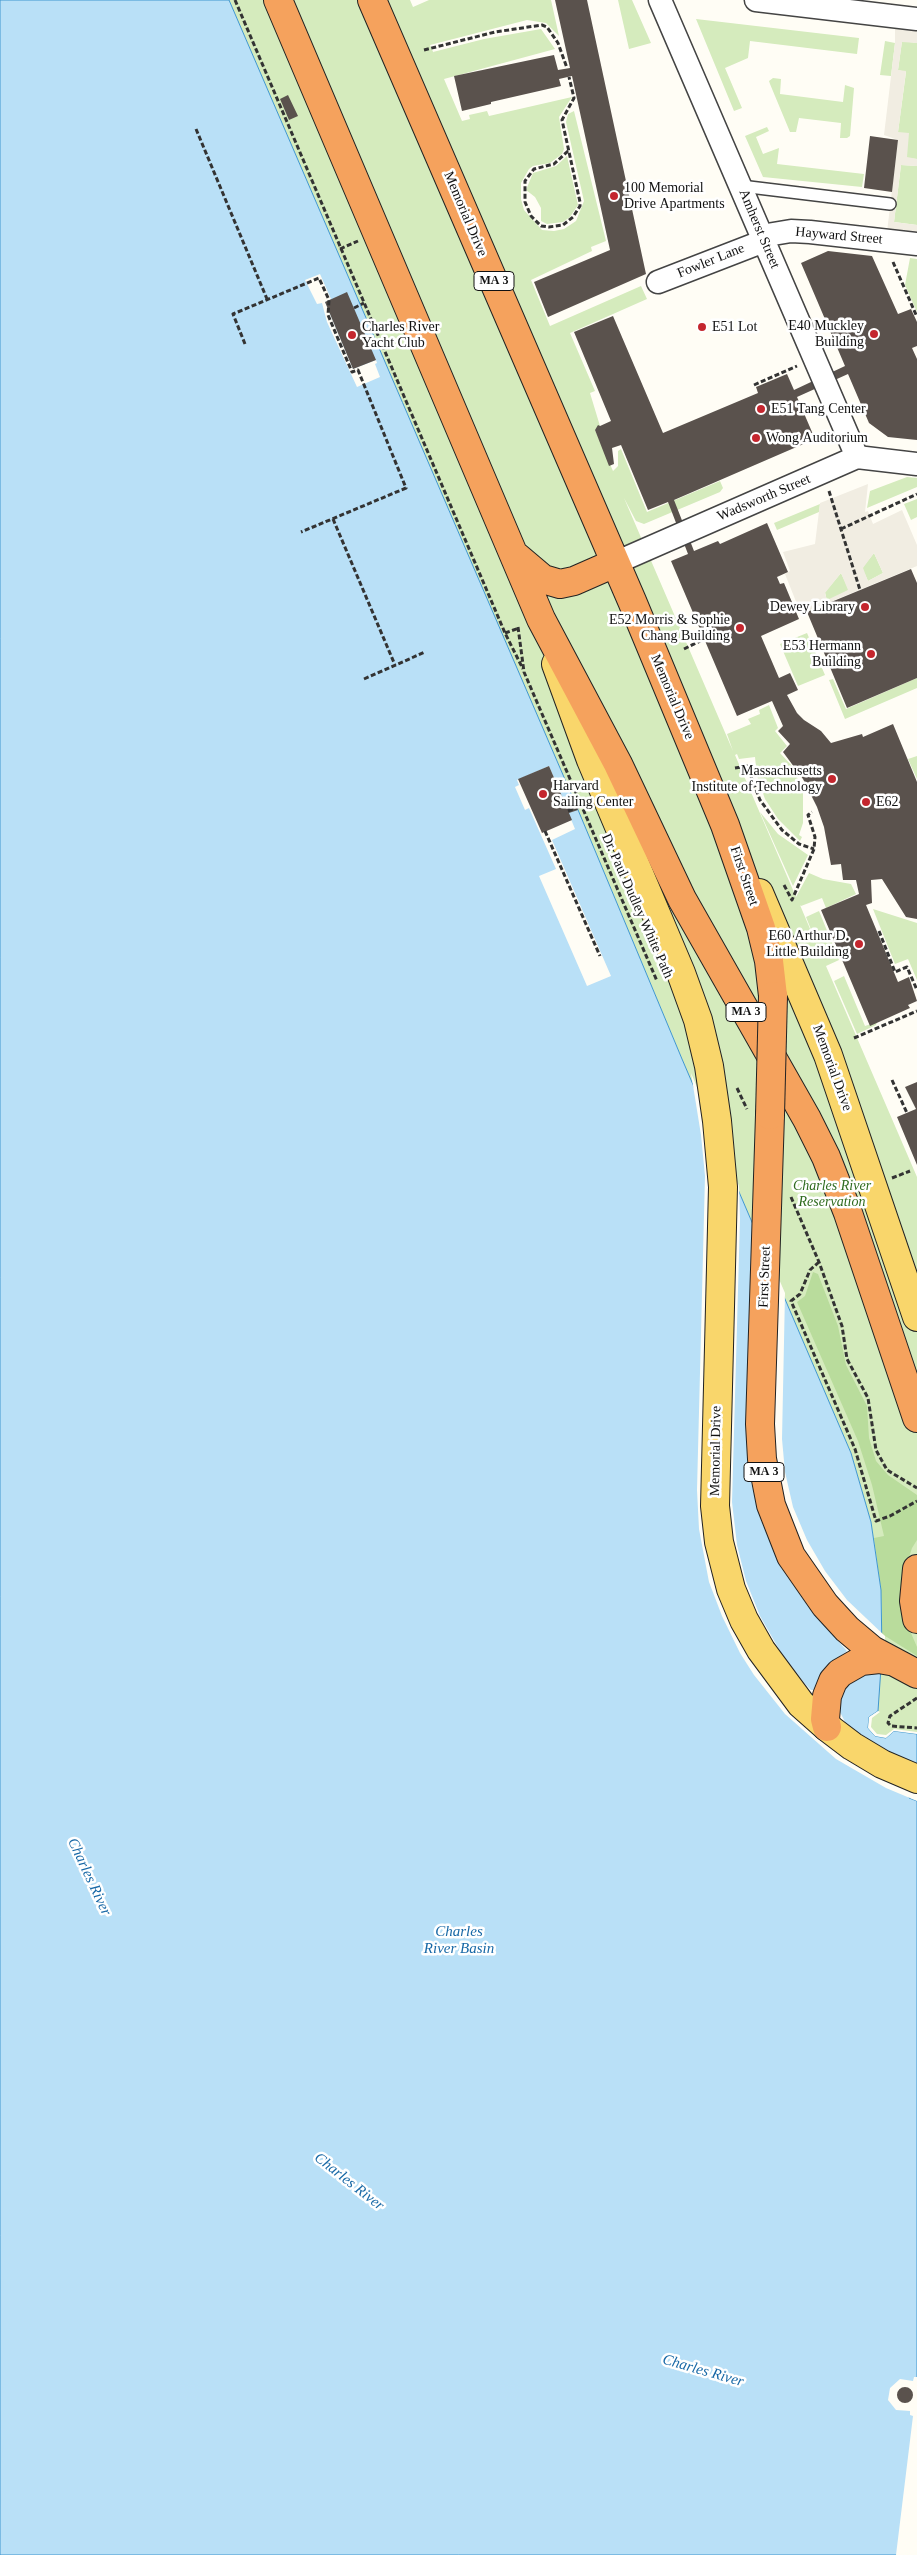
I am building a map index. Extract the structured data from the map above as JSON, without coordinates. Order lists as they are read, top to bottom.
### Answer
{
  "streets": {
    "highway": ["Memorial Drive", "MA 3", "First Street"],
    "street": [
      "Amherst Street",
      "Hayward Street",
      "Fowler Lane",
      "Wadsworth Street"
    ],
    "path": ["Dr. Paul Dudley White Path"]
  },
  "crossings": [
    ["Memorial Drive", "Wadsworth Street"],
    ["Memorial Drive", "First Street"],
    ["Memorial Drive", "Dr. Paul Dudley White Path"],
    ["Amherst Street", "Hayward Street"],
    ["Amherst Street", "Fowler Lane"],
    ["Amherst Street", "Wadsworth Street"],
    ["Hayward Street", "Fowler Lane"]
  ],
  "water": ["Charles River", "Charles River Basin"],
  "parks": ["Charles River Reservation"],
  "places": [
    "100 Memorial Drive Apartments",
    "E51 Lot",
    "E40 Muckley Building",
    "Charles River Yacht Club",
    "E51 Tang Center",
    "Wong Auditorium",
    "Dewey Library",
    "E52 Morris & Sophie Chang Building",
    "E53 Hermann Building",
    "Massachusetts Institute of Technology",
    "Harvard Sailing Center",
    "E62",
    "E60 Arthur D. Little Building"
  ]
}
